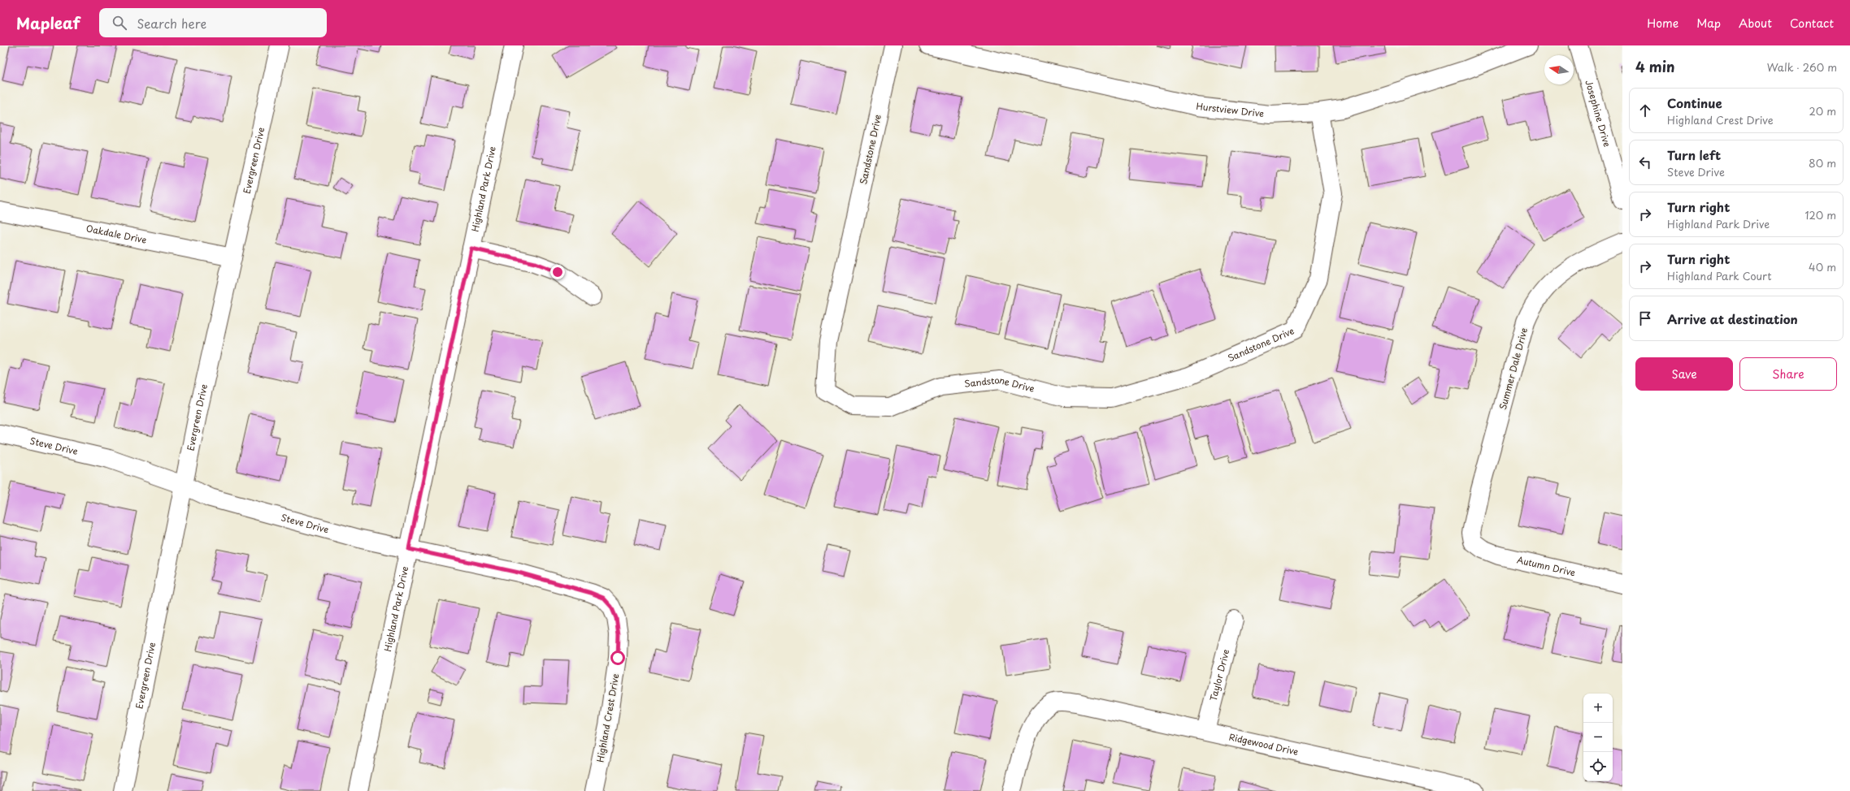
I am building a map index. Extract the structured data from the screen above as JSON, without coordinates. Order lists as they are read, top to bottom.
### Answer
{
  "streets": {
    "street": [
      "Hurstview Drive",
      "Josephine Drive",
      "Sandstone Drive",
      "Evergreen Drive",
      "Highland Park Drive",
      "Oakdale Drive",
      "Summer Dale Drive",
      "Steve Drive",
      "Autumn Drive",
      "Taylor Drive",
      "Highland Crest Drive",
      "Ridgewood Drive"
    ]
  },
  "crossings": [
    ["Hurstview Drive", "Sandstone Drive"],
    ["Evergreen Drive", "Oakdale Drive"],
    ["Evergreen Drive", "Steve Drive"],
    ["Highland Park Drive", "Steve Drive"],
    ["Summer Dale Drive", "Autumn Drive"],
    ["Steve Drive", "Highland Crest Drive"],
    ["Taylor Drive", "Ridgewood Drive"]
  ],
  "north": "left",
  "page": {
    "header": "Mapleaf",
    "search": "Search here",
    "nav": [
      "Home",
      "Map",
      "About",
      "Contact"
    ],
    "heading": ["4 min", "Walk · 260 m"],
    "list": [
      ["Continue", "Highland Crest Drive", "20 m"],
      ["Turn left", "Steve Drive", "80 m"],
      ["Turn right", "Highland Park Drive", "120 m"],
      ["Turn right", "Highland Park Court", "40 m"],
      "Arrive at destination"
    ],
    "buttons": ["Save", "Share"],
    "map_buttons": ["+", "−"]
  }
}
